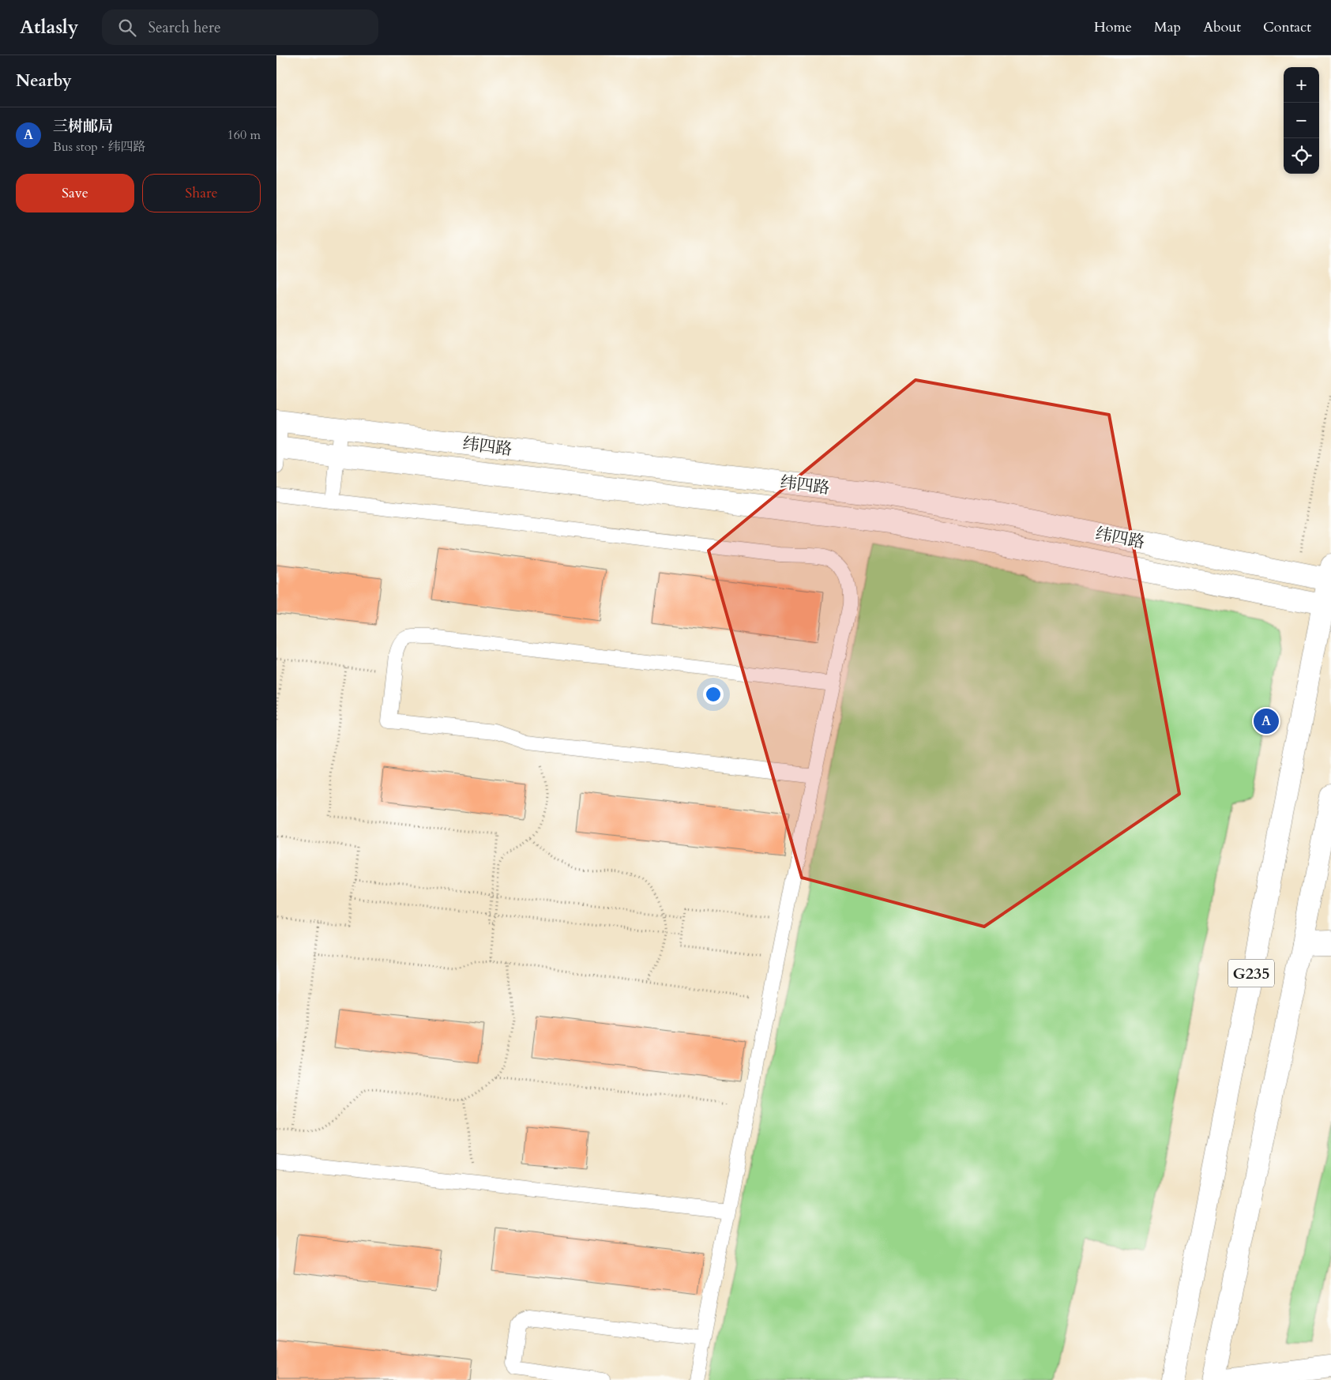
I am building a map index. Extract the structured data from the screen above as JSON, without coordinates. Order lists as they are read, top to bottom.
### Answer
{
  "streets": {
    "main road": ["纬四路", "G235"]
  },
  "crossings": [
    ["纬四路", "G235"]
  ],
  "page": {
    "header": "Atlasly",
    "search": "Search here",
    "nav": [
      "Home",
      "Map",
      "About",
      "Contact"
    ],
    "heading": "Nearby",
    "map_buttons": ["+", "−"],
    "list": [
      {
        "mark": "A",
        "name": "三树邮局",
        "note": "Bus stop · 纬四路",
        "value": "160 m"
      }
    ],
    "buttons": ["Save", "Share"],
    "pins": "A"
  }
}
